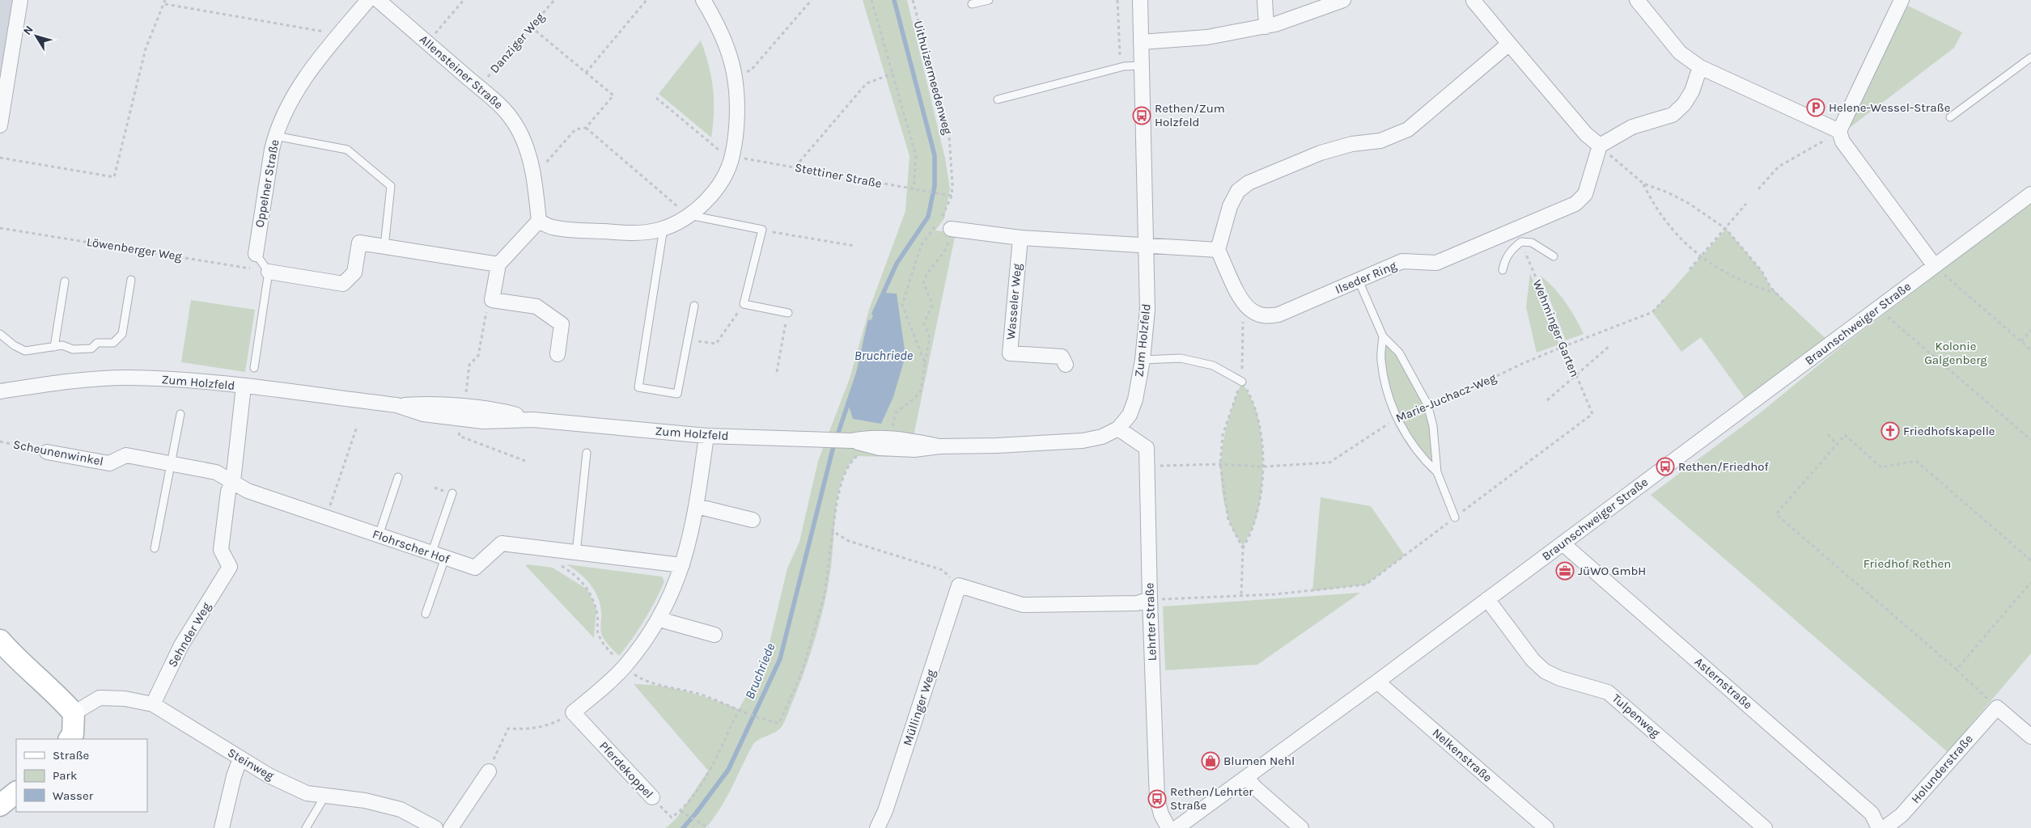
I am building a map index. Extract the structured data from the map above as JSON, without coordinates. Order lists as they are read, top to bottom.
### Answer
{
  "streets": {
    "street": [
      "Allensteiner Straße",
      "Oppelner Straße",
      "Ilseder Ring",
      "Wasseler Weg",
      "Braunschweiger Straße",
      "Zum Holzfeld",
      "Scheunenwinkel",
      "Flohrscher Hof",
      "Lehrter Straße",
      "Sehnder Weg",
      "Asternstraße",
      "Müllinger Weg",
      "Tulpenweg",
      "Nelkenstraße",
      "Steinweg",
      "Holunderstraße",
      "Pferdekoppel"
    ],
    "path": [
      "Danziger Weg",
      "Uithuizermeedenweg",
      "Stettiner Straße",
      "Löwenberger Weg",
      "Wehminger Garten",
      "Marie-Juchacz-Weg"
    ]
  },
  "crossings": [
    ["Danziger Weg", "Allensteiner Straße"],
    ["Uithuizermeedenweg", "Stettiner Straße"],
    ["Uithuizermeedenweg", "Zum Holzfeld"],
    ["Oppelner Straße", "Löwenberger Weg"],
    ["Braunschweiger Straße", "Asternstraße"],
    ["Braunschweiger Straße", "Tulpenweg"],
    ["Braunschweiger Straße", "Nelkenstraße"],
    ["Wehminger Garten", "Marie-Juchacz-Weg"],
    ["Zum Holzfeld", "Lehrter Straße"],
    ["Marie-Juchacz-Weg", "Lehrter Straße"],
    ["Scheunenwinkel", "Flohrscher Hof"],
    ["Scheunenwinkel", "Sehnder Weg"],
    ["Flohrscher Hof", "Sehnder Weg"],
    ["Sehnder Weg", "Steinweg"]
  ],
  "water": ["Bruchriede"],
  "parks": ["Kolonie Galgenberg", "Friedhof Rethen"],
  "places": {
    "parking": ["Helene-Wessel-Straße"],
    "bus stop": ["Rethen/Zum Holzfeld", "Rethen/Friedhof", "Rethen/Lehrter Straße"],
    "church": ["Friedhofskapelle"],
    "office": ["JüWO GmbH"],
    "shop": ["Blumen Nehl"]
  },
  "legend": ["Straße", "Park", "Wasser"],
  "north": "top left"
}
